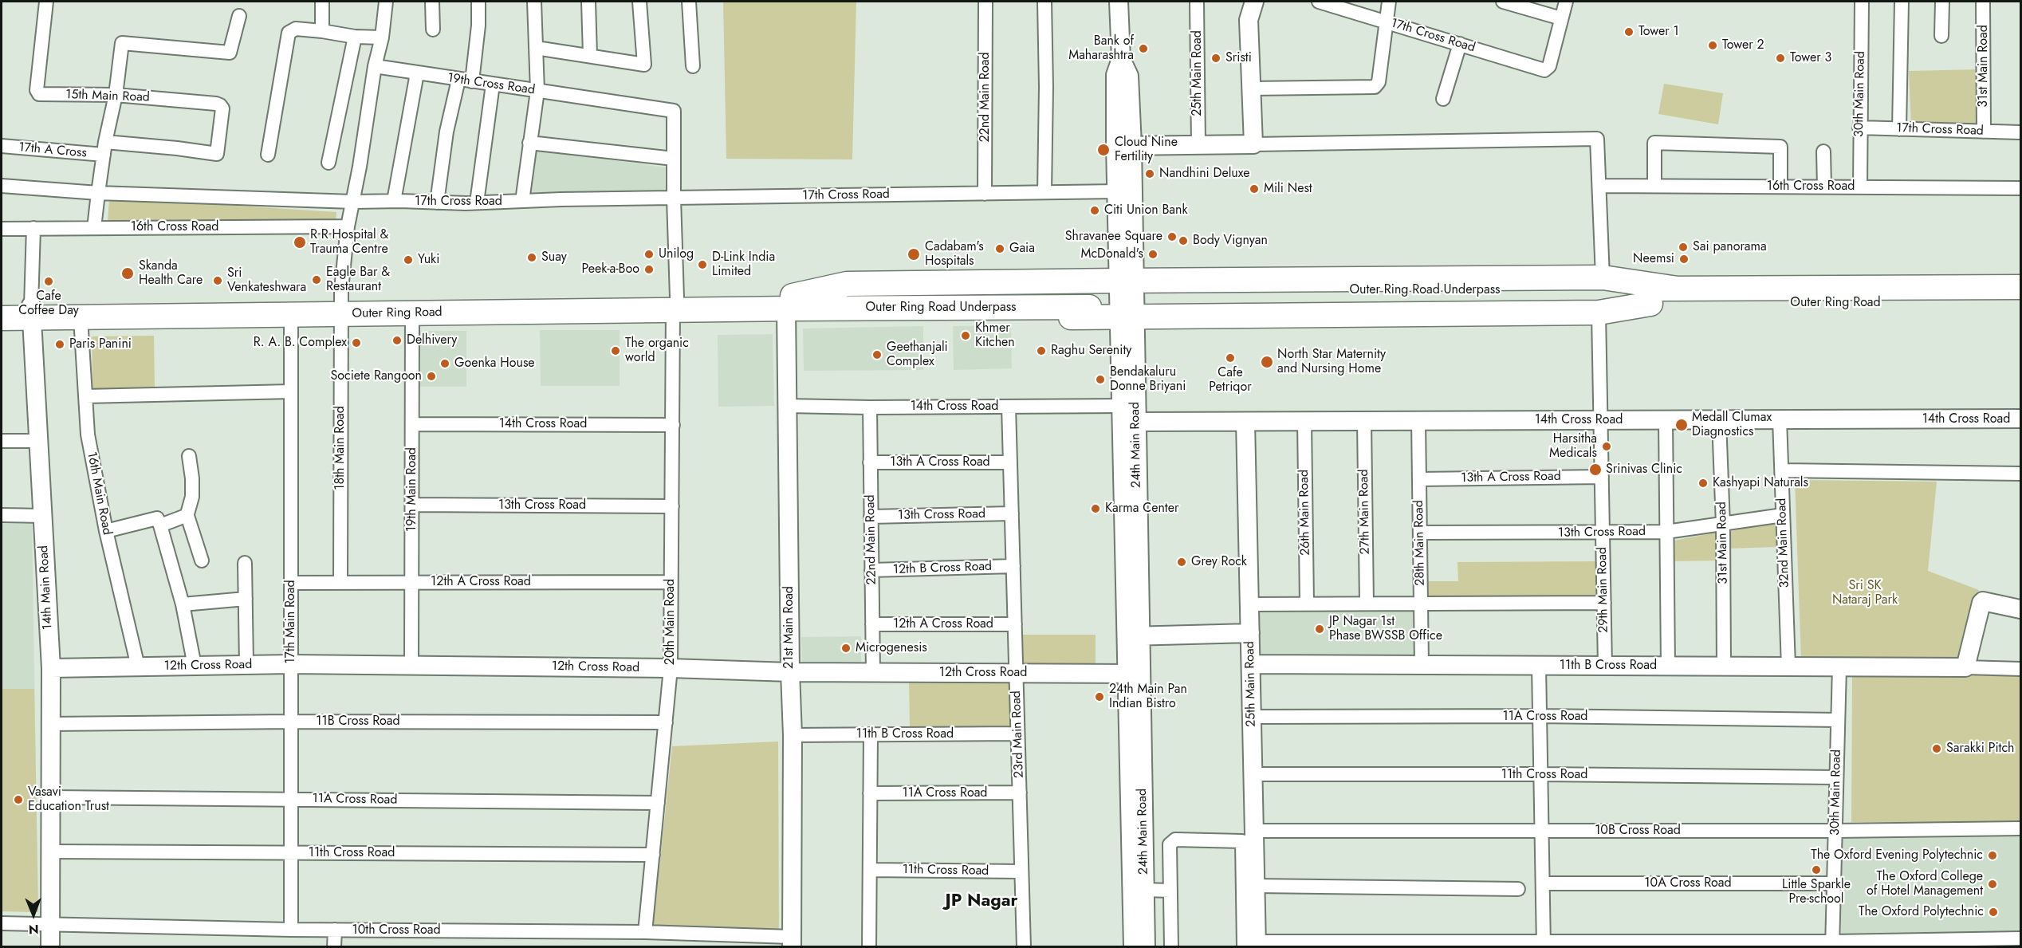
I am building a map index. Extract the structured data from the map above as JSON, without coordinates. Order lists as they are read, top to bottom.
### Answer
{
  "streets": {
    "highway": ["Outer Ring Road Underpass", "Outer Ring Road"],
    "street": [
      "17th Cross Road",
      "31st Main Road",
      "25th Main Road",
      "19th Cross Road",
      "30th Main Road",
      "15th Main Road",
      "22nd Main Road",
      "17th A Cross",
      "16th Cross Road",
      "14th Cross Road",
      "24th Main Road",
      "18th Main Road",
      "13th A Cross Road",
      "19th Main Road",
      "16th Main Road",
      "13th Cross Road",
      "27th Main Road",
      "26th Main Road",
      "28th Main Road",
      "32nd Main Road",
      "12th B Cross Road",
      "12th A Cross Road",
      "14th Main Road",
      "29th Main Road",
      "17th Main Road",
      "20th Main Road",
      "21st Main Road",
      "12th Cross Road",
      "11th B Cross Road",
      "11A Cross Road",
      "11B Cross Road",
      "23rd Main Road",
      "11th Cross Road",
      "10B Cross Road",
      "10A Cross Road",
      "10th Cross Road"
    ]
  },
  "crossings": [
    ["17th Cross Road", "31st Main Road"],
    ["17th Cross Road", "30th Main Road"],
    ["17th Cross Road", "22nd Main Road"],
    ["17th Cross Road", "24th Main Road"],
    ["17th Cross Road", "18th Main Road"],
    ["17th Cross Road", "20th Main Road"],
    ["31st Main Road", "14th Cross Road"],
    ["31st Main Road", "13th Cross Road"],
    ["31st Main Road", "11th B Cross Road"],
    ["25th Main Road", "14th Cross Road"],
    ["25th Main Road", "11th B Cross Road"],
    ["25th Main Road", "11A Cross Road"],
    ["25th Main Road", "11th Cross Road"],
    ["25th Main Road", "10B Cross Road"],
    ["19th Cross Road", "18th Main Road"],
    ["19th Cross Road", "20th Main Road"],
    ["30th Main Road", "16th Cross Road"],
    ["30th Main Road", "11th B Cross Road"],
    ["30th Main Road", "11A Cross Road"],
    ["30th Main Road", "11th Cross Road"],
    ["30th Main Road", "10B Cross Road"],
    ["30th Main Road", "10A Cross Road"],
    ["15th Main Road", "17th A Cross"],
    ["22nd Main Road", "14th Cross Road"],
    ["22nd Main Road", "13th A Cross Road"],
    ["22nd Main Road", "13th Cross Road"],
    ["22nd Main Road", "12th B Cross Road"],
    ["22nd Main Road", "12th A Cross Road"],
    ["22nd Main Road", "12th Cross Road"],
    ["16th Cross Road", "18th Main Road"],
    ["16th Cross Road", "14th Main Road"],
    ["Outer Ring Road Underpass", "Outer Ring Road"],
    ["Outer Ring Road Underpass", "21st Main Road"],
    ["Outer Ring Road", "18th Main Road"],
    ["Outer Ring Road", "19th Main Road"],
    ["Outer Ring Road", "16th Main Road"],
    ["Outer Ring Road", "14th Main Road"],
    ["Outer Ring Road", "17th Main Road"],
    ["Outer Ring Road", "20th Main Road"],
    ["Outer Ring Road", "21st Main Road"],
    ["14th Cross Road", "24th Main Road"],
    ["14th Cross Road", "19th Main Road"],
    ["14th Cross Road", "27th Main Road"],
    ["14th Cross Road", "26th Main Road"],
    ["14th Cross Road", "28th Main Road"],
    ["14th Cross Road", "32nd Main Road"],
    ["14th Cross Road", "29th Main Road"],
    ["14th Cross Road", "20th Main Road"],
    ["14th Cross Road", "21st Main Road"],
    ["14th Cross Road", "23rd Main Road"],
    ["24th Main Road", "12th Cross Road"],
    ["18th Main Road", "12th A Cross Road"],
    ["13th A Cross Road", "28th Main Road"],
    ["13th A Cross Road", "29th Main Road"],
    ["13th A Cross Road", "23rd Main Road"],
    ["19th Main Road", "13th Cross Road"],
    ["19th Main Road", "12th A Cross Road"],
    ["19th Main Road", "12th Cross Road"],
    ["16th Main Road", "12th Cross Road"],
    ["13th Cross Road", "28th Main Road"],
    ["13th Cross Road", "32nd Main Road"],
    ["13th Cross Road", "29th Main Road"],
    ["13th Cross Road", "20th Main Road"],
    ["13th Cross Road", "23rd Main Road"],
    ["28th Main Road", "11th B Cross Road"],
    ["32nd Main Road", "11th B Cross Road"],
    ["12th B Cross Road", "23rd Main Road"],
    ["12th A Cross Road", "17th Main Road"],
    ["12th A Cross Road", "20th Main Road"],
    ["12th A Cross Road", "23rd Main Road"],
    ["14th Main Road", "12th Cross Road"],
    ["14th Main Road", "11A Cross Road"],
    ["14th Main Road", "11B Cross Road"],
    ["14th Main Road", "11th Cross Road"],
    ["14th Main Road", "10th Cross Road"],
    ["29th Main Road", "11th B Cross Road"],
    ["17th Main Road", "12th Cross Road"],
    ["17th Main Road", "11A Cross Road"],
    ["17th Main Road", "11B Cross Road"],
    ["17th Main Road", "11th Cross Road"],
    ["17th Main Road", "10th Cross Road"],
    ["20th Main Road", "12th Cross Road"],
    ["20th Main Road", "11A Cross Road"],
    ["20th Main Road", "11B Cross Road"],
    ["20th Main Road", "11th Cross Road"],
    ["20th Main Road", "10th Cross Road"],
    ["21st Main Road", "12th Cross Road"],
    ["21st Main Road", "11th B Cross Road"],
    ["21st Main Road", "10th Cross Road"],
    ["12th Cross Road", "23rd Main Road"],
    ["11th B Cross Road", "23rd Main Road"],
    ["11A Cross Road", "23rd Main Road"],
    ["23rd Main Road", "11th Cross Road"]
  ],
  "districts": ["JP Nagar"],
  "parks": ["Sri SK Nataraj Park"],
  "places": [
    "Tower 1",
    "Tower 2",
    "Bank of Maharashtra",
    "Sristi",
    "Tower 3",
    "Cloud Nine Fertility",
    "Nandhini Deluxe",
    "Mili Nest",
    "Citi Union Bank",
    "Shravanee Square",
    "Body Vignyan",
    "R R Hospital & Trauma Centre",
    "Sai panorama",
    "Gaia",
    "Unilog",
    "Cadabam's Hospitals",
    "McDonald's",
    "Suay",
    "Neemsi",
    "Yuki",
    "D-Link India Limited",
    "Peek-a-Boo",
    "Skanda Health Care",
    "Eagle Bar & Restaurant",
    "Sri Venkateshwara",
    "Cafe Coffee Day",
    "Khmer Kitchen",
    "Delhivery",
    "R. A. B. Complex",
    "Paris Panini",
    "The organic world",
    "Raghu Serenity",
    "Geethanjali Complex",
    "Cafe Petriqor",
    "North Star Maternity and Nursing Home",
    "Goenka House",
    "Societe Rangoon",
    "Bendakaluru Donne Briyani",
    "Medall Clumax Diagnostics",
    "Harsitha Medicals",
    "Srinivas Clinic",
    "Kashyapi Naturals",
    "Karma Center",
    "Grey Rock",
    "JP Nagar 1st Phase BWSSB Office",
    "Microgenesis",
    "24th Main Pan Indian Bistro",
    "Sarakki Pitch",
    "Vasavi Education Trust",
    "The Oxford Evening Polytechnic",
    "Little Sparkle Pre-school",
    "The Oxford College of Hotel Management",
    "The Oxford Polytechnic"
  ],
  "north": "bottom"
}
